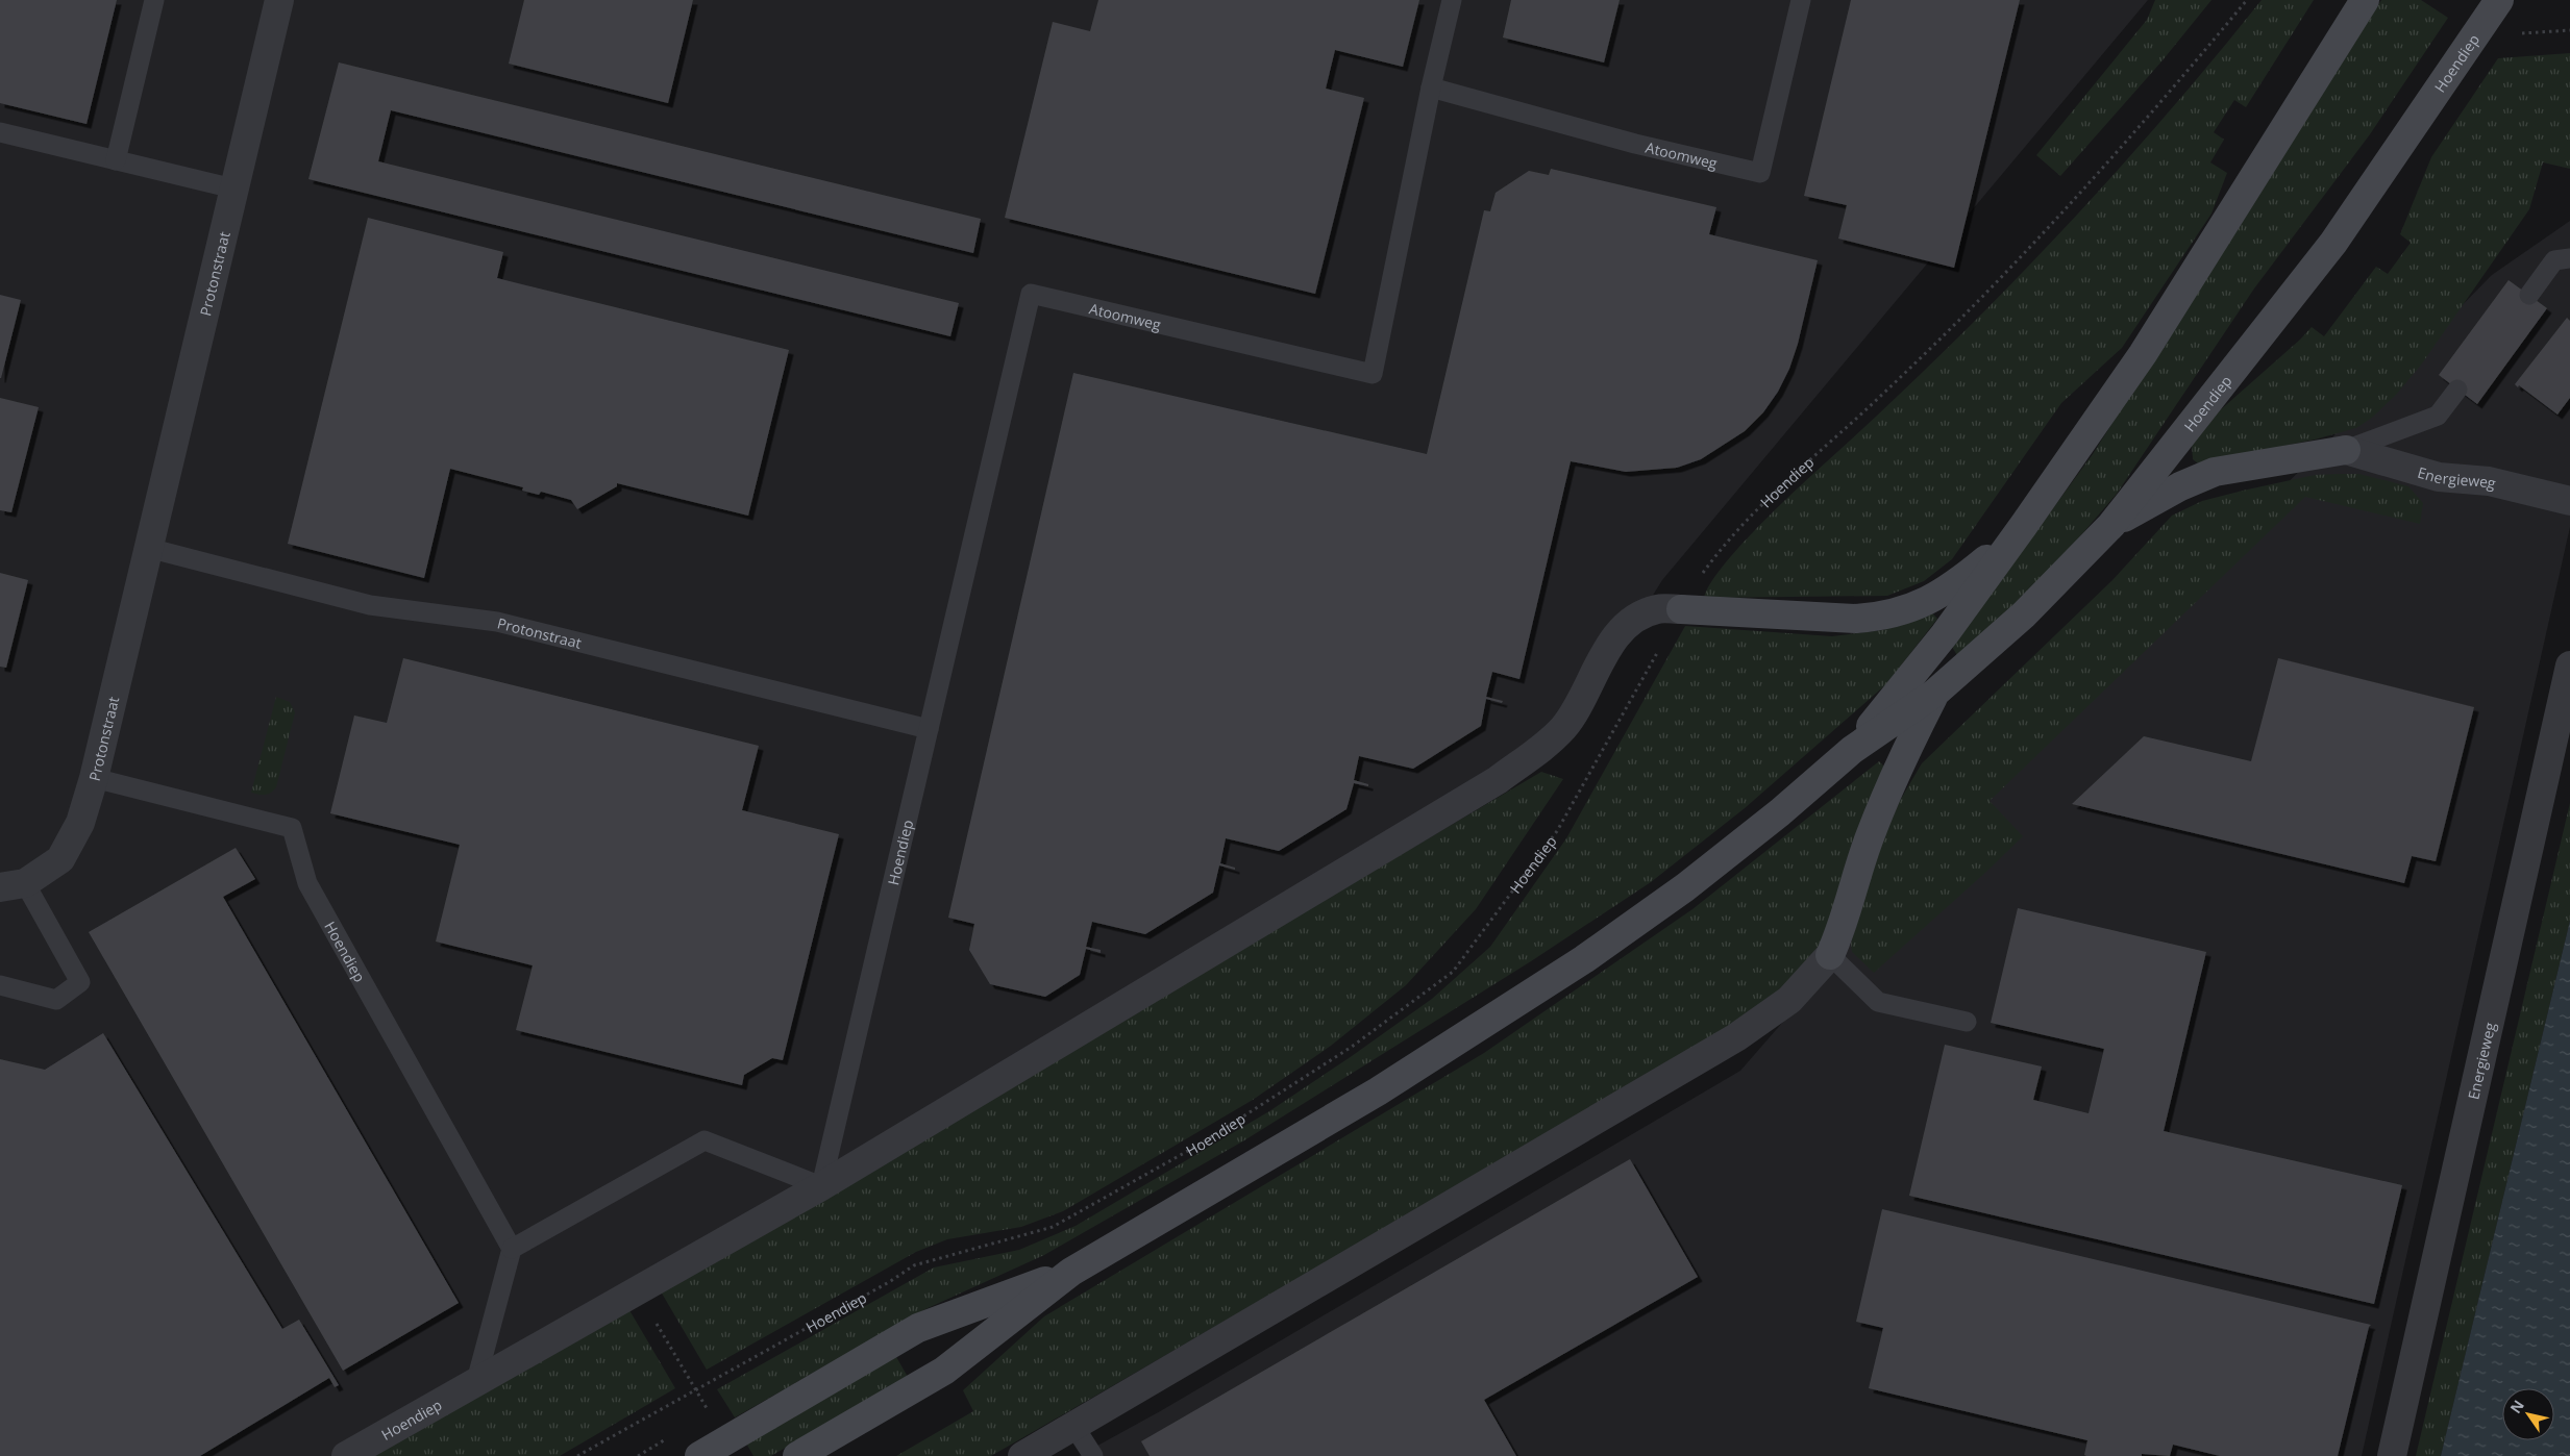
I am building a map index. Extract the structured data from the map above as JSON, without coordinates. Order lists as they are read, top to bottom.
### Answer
{
  "streets": {
    "main road": ["Hoendiep"],
    "street": ["Protonstraat", "Energieweg"],
    "lane": ["Atoomweg"]
  },
  "crossings": [
    ["Hoendiep", "Atoomweg"],
    ["Hoendiep", "Protonstraat"],
    ["Atoomweg", "Protonstraat"]
  ],
  "north": "top left"
}
